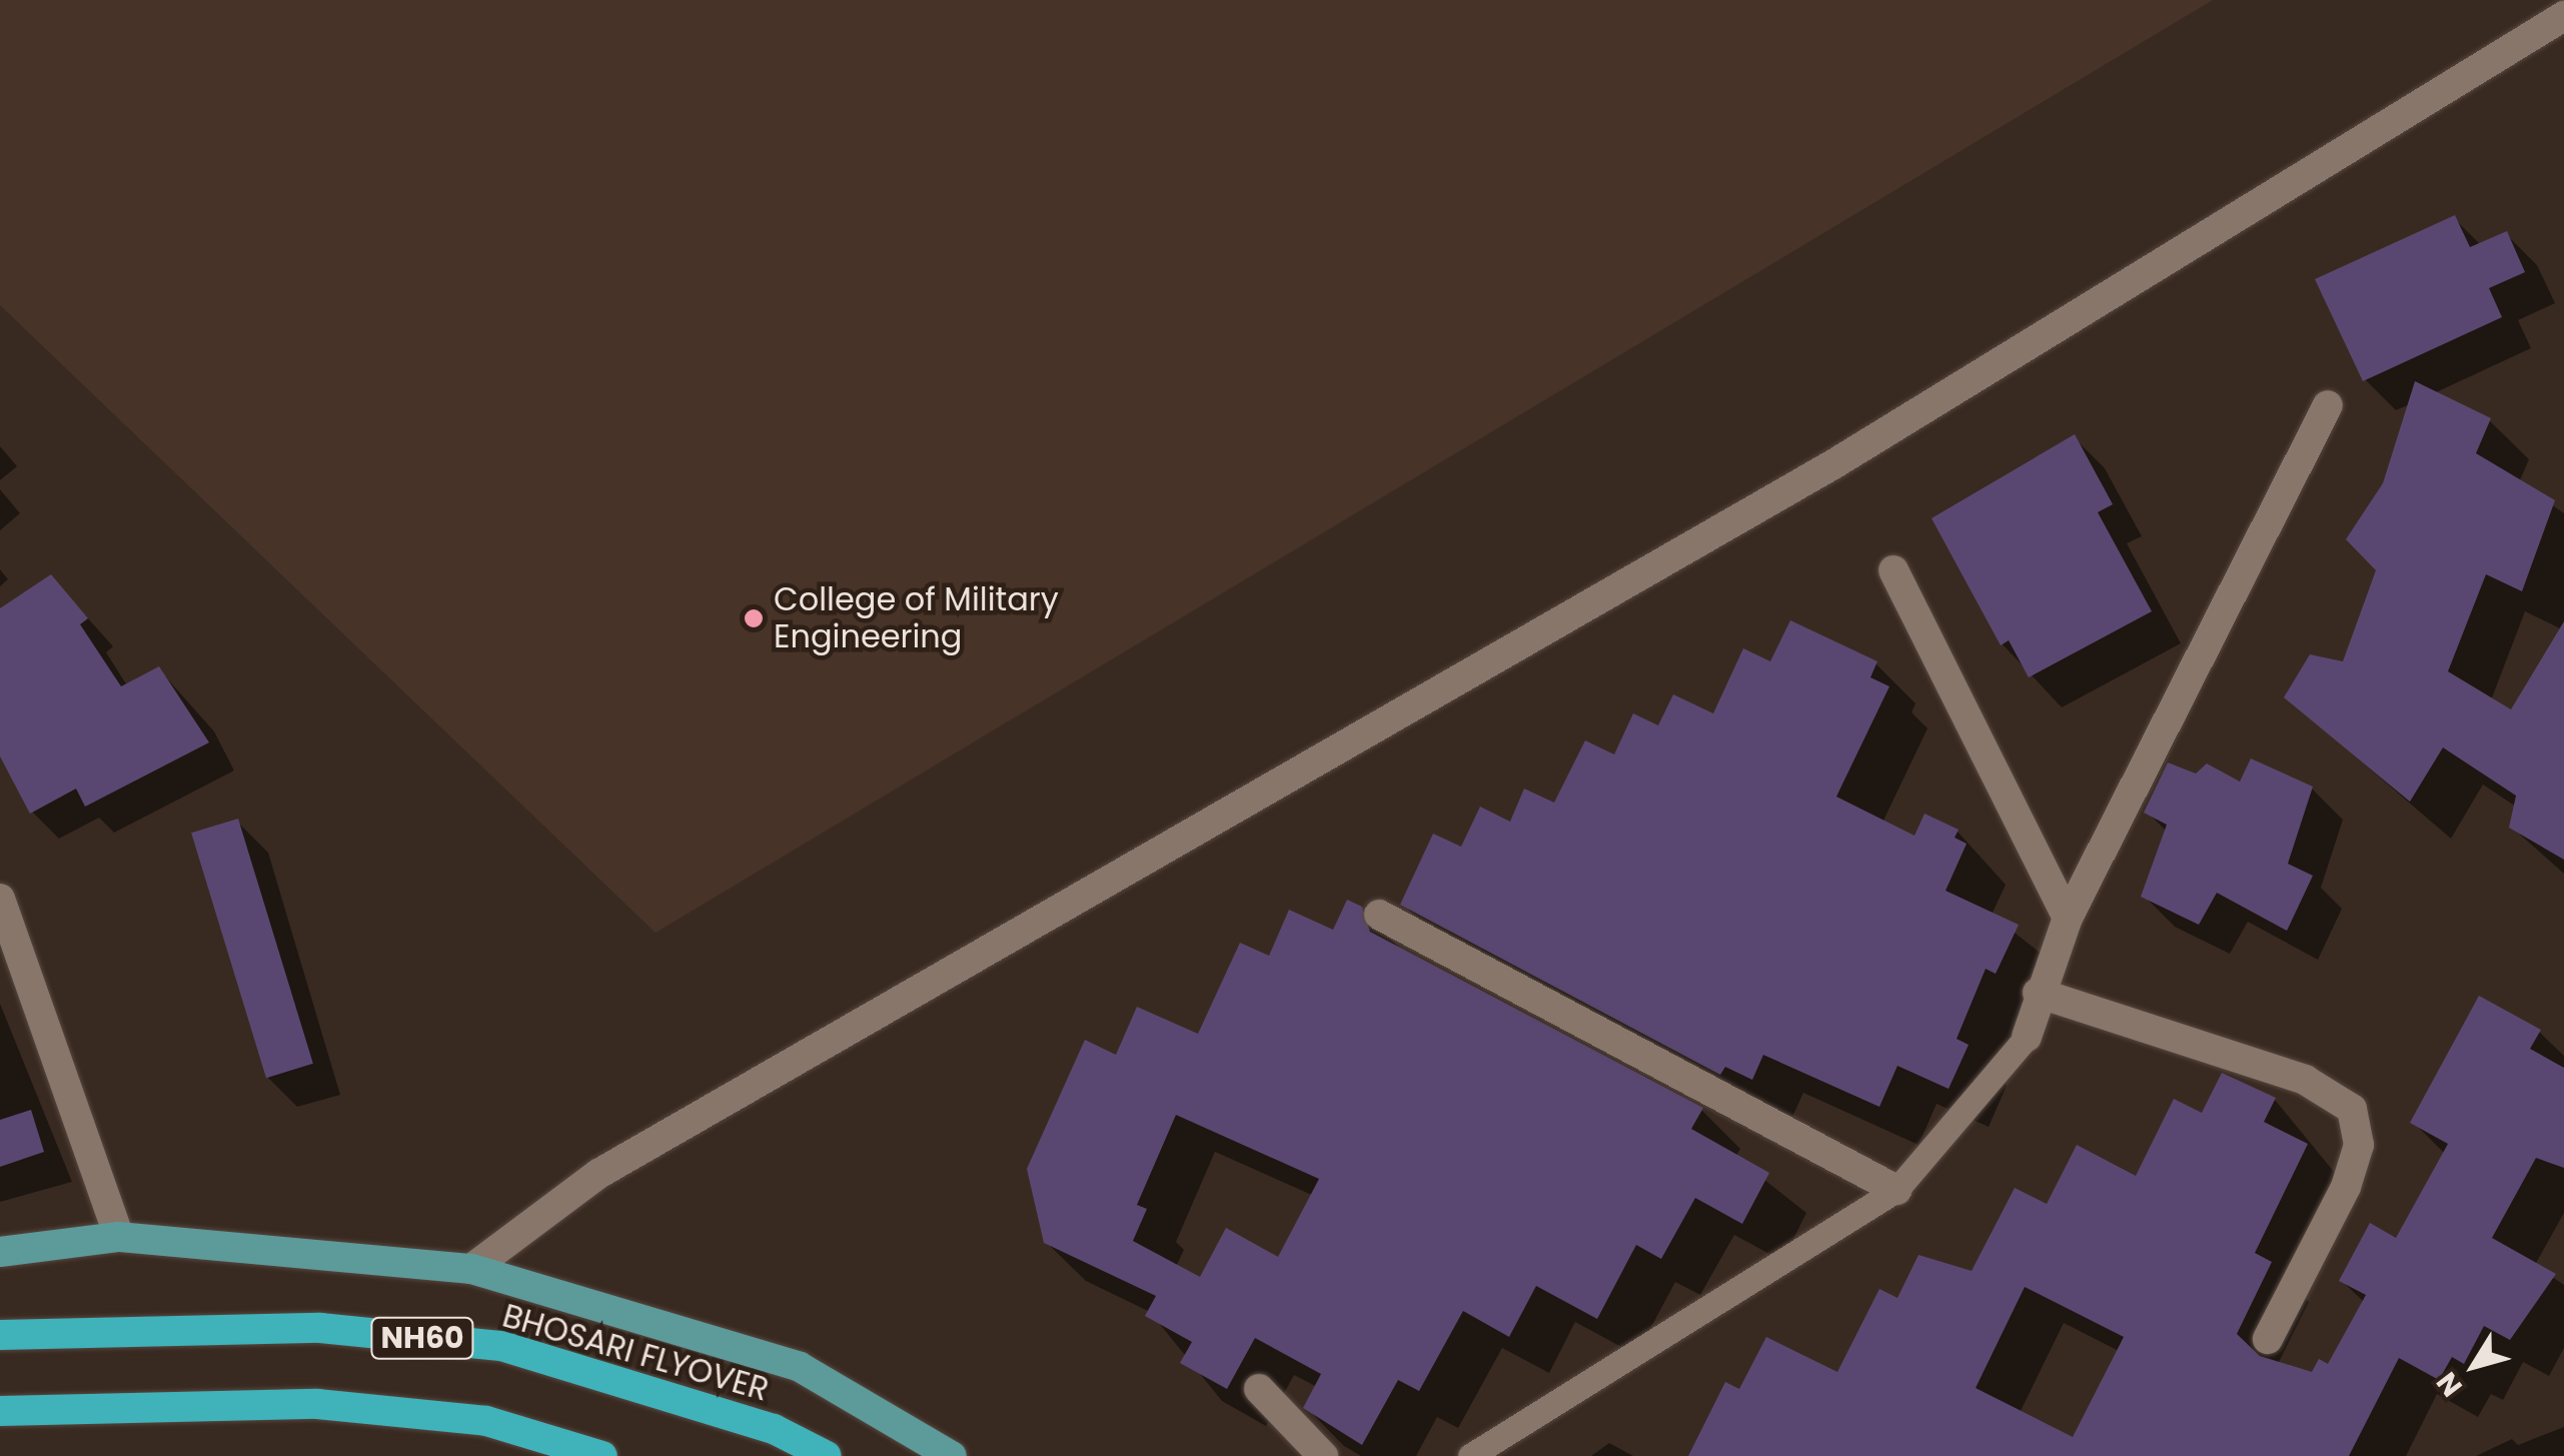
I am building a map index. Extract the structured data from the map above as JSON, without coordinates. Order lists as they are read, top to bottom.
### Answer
{
  "streets": {
    "highway": ["NH60", "BHOSARI FLYOVER"]
  },
  "places": ["College of Military Engineering"],
  "north": "bottom left"
}
